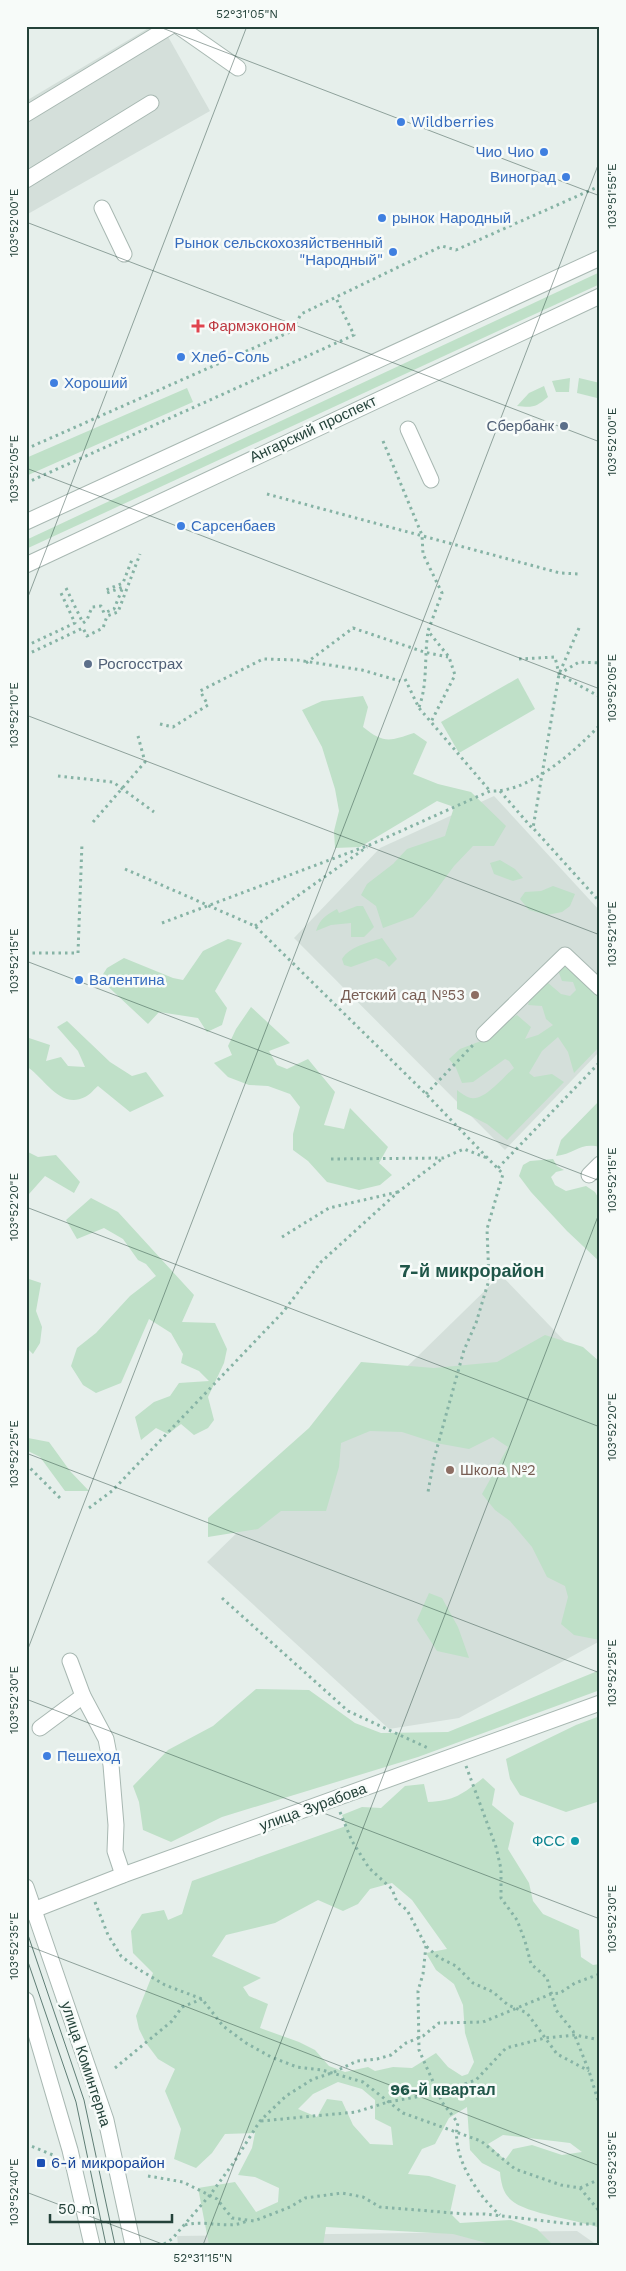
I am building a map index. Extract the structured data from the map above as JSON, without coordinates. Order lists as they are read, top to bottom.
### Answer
{
  "streets": {
    "street": ["Ангарский проспект", "улица Зурабова", "улица Коминтерна"]
  },
  "crossings": [
    ["улица Зурабова", "улица Коминтерна"]
  ],
  "districts": ["7-й микрорайон", "96-й квартал"],
  "places": {
    "other": [
      "Wildberries",
      "Чио Чио",
      "Виноград",
      "рынок Народный",
      "Рынок сельскохозяйственный \"Народный\"",
      "Хлеб-Соль",
      "Хороший",
      "Сбербанк",
      "Сарсенбаев",
      "Росгосстрах",
      "Валентина",
      "Детский сад №53",
      "Школа №2",
      "Пешеход",
      "ФСС"
    ],
    "health": ["Фармэконом"],
    "transit": ["6-й микрорайон"]
  },
  "scale_bar": "50 m",
  "coordinates": [
    "52°31'05\"N",
    "103°51'55\"E",
    "103°52'00\"E",
    "103°52'05\"E",
    "103°52'10\"E",
    "103°52'15\"E",
    "103°52'20\"E",
    "103°52'25\"E",
    "103°52'30\"E",
    "103°52'35\"E",
    "103°52'40\"E",
    "52°31'15\"N"
  ]
}
